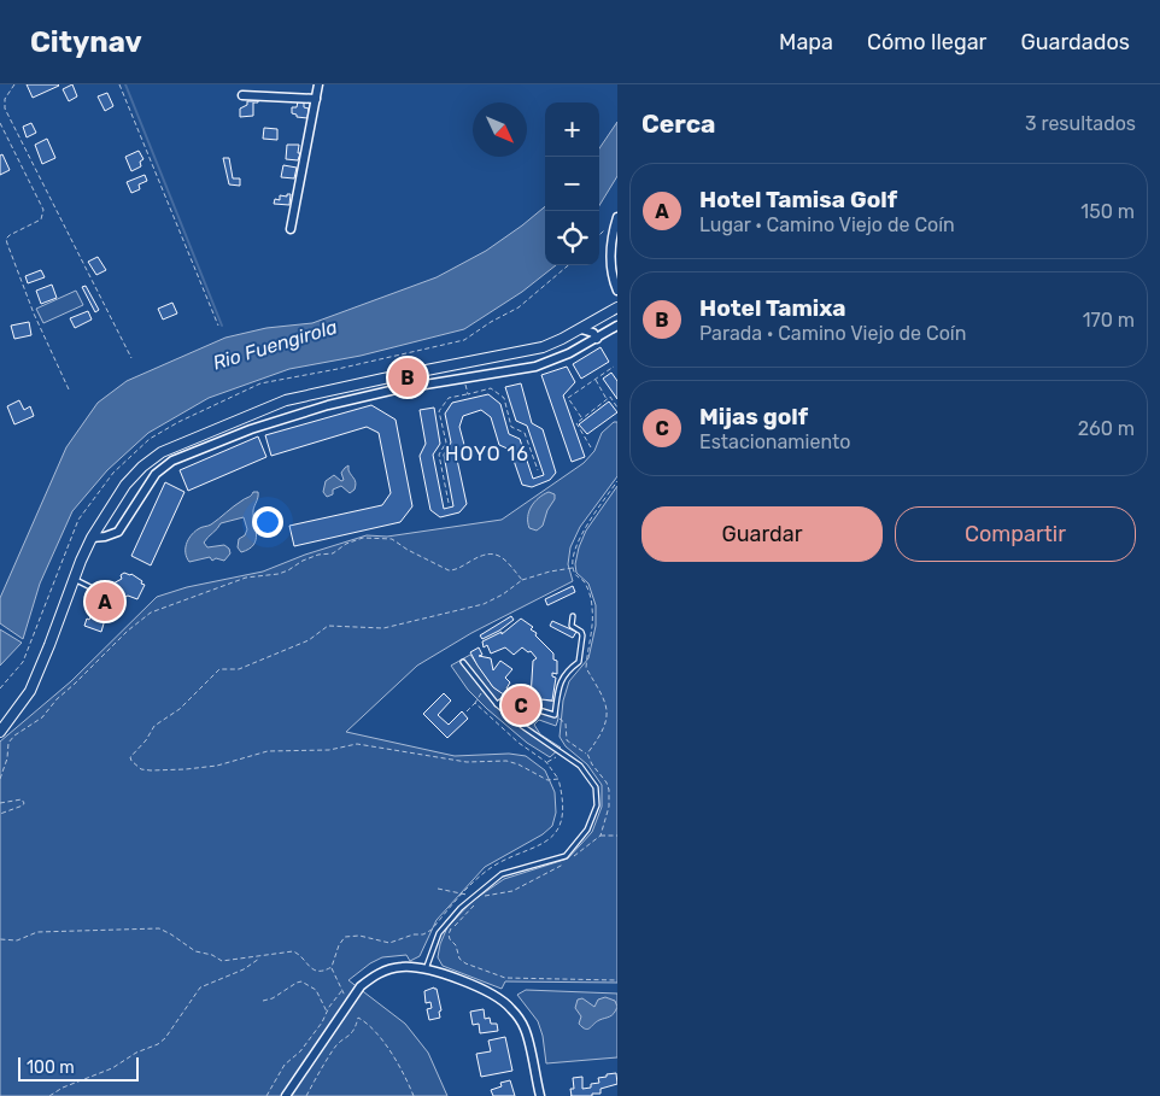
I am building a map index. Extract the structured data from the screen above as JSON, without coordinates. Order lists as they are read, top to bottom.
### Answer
{
  "districts": ["HOYO 16"],
  "water": ["Rio Fuengirola"],
  "scale_bar": "100 m",
  "north": "bottom right",
  "page": {
    "header": "Citynav",
    "nav": ["Mapa", "Cómo llegar", "Guardados"],
    "heading": ["Cerca", "3 resultados"],
    "map_buttons": ["+", "−"],
    "list": [
      {
        "mark": "A",
        "name": "Hotel Tamisa Golf",
        "note": "Lugar · Camino Viejo de Coín",
        "value": "150 m"
      },
      {
        "mark": "B",
        "name": "Hotel Tamixa",
        "note": "Parada · Camino Viejo de Coín",
        "value": "170 m"
      },
      {
        "mark": "C",
        "name": "Mijas golf",
        "note": "Estacionamiento",
        "value": "260 m"
      }
    ],
    "pins": ["B", "A", "C"],
    "buttons": ["Guardar", "Compartir"],
    "scale": "100 m"
  }
}
